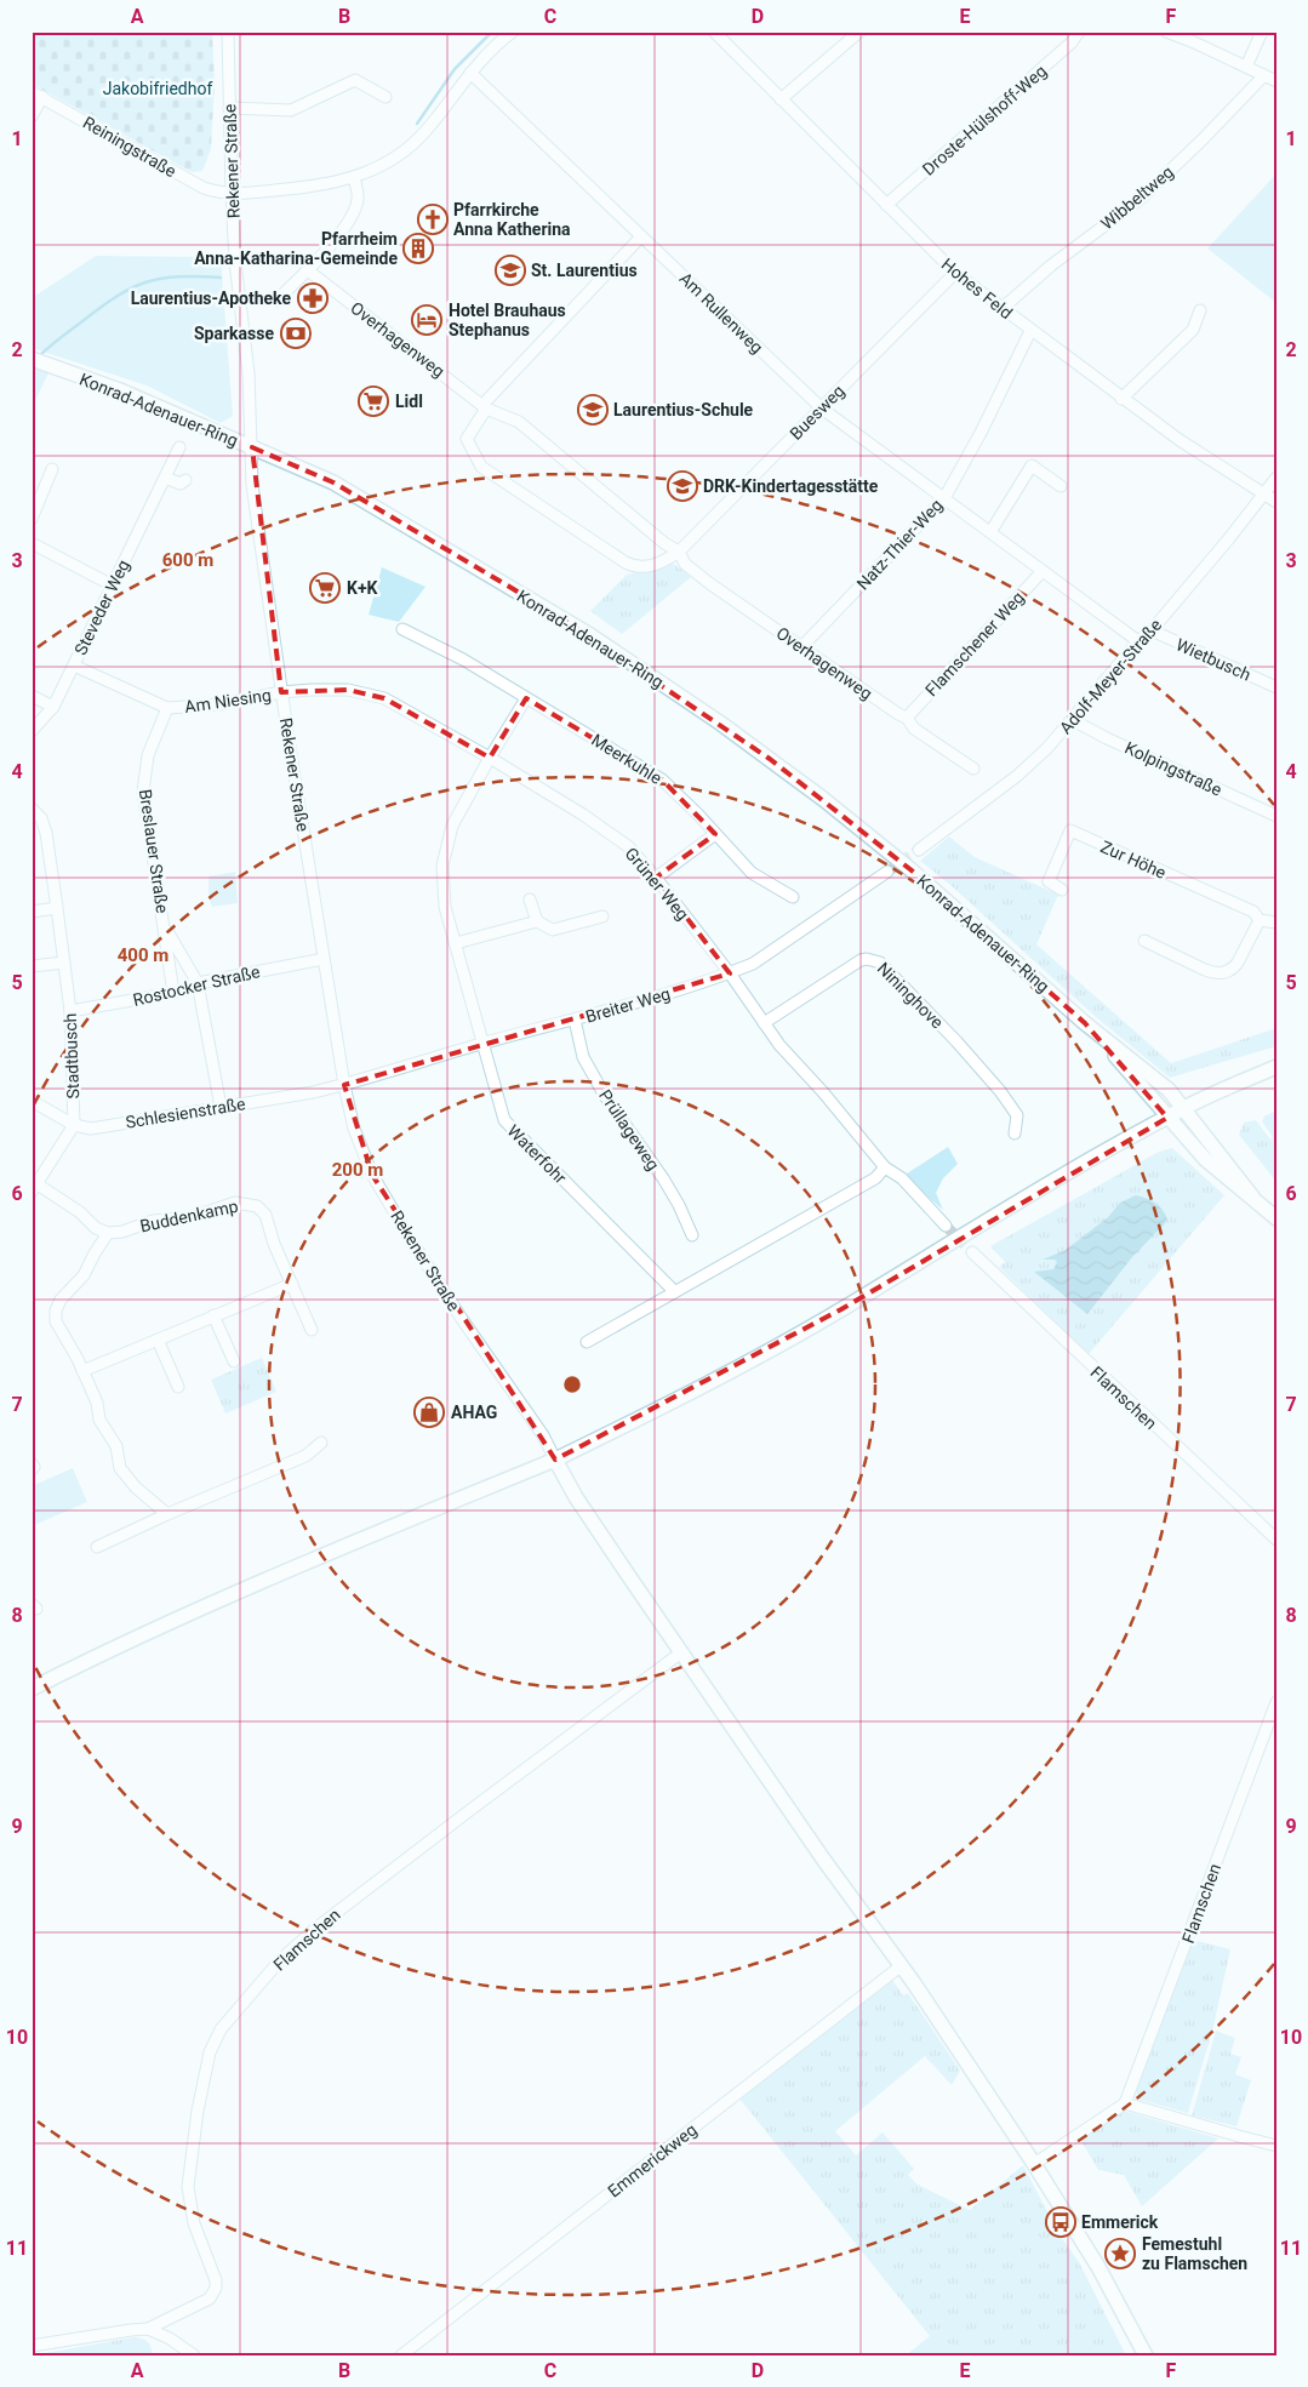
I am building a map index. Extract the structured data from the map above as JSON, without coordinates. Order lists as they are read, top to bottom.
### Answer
{
  "streets": {
    "main road": ["Konrad-Adenauer-Ring"],
    "street": [
      "Droste-Hülshoff-Weg",
      "Reiningstraße",
      "Rekener Straße",
      "Wibbeltweg",
      "Hohes Feld",
      "Am Rullenweg",
      "Overhagenweg",
      "Buesweg",
      "Natz-Thier-Weg",
      "Steveder Weg",
      "Flamschener Weg",
      "Wietbusch",
      "Adolf-Meyer-Straße",
      "Am Niesing",
      "Meerkuhle",
      "Kolpingstraße",
      "Breslauer Straße",
      "Zur Höhe",
      "Grüner Weg",
      "Rostocker Straße",
      "Nininghove",
      "Breiter Weg",
      "Stadtbusch",
      "Schlesienstraße",
      "Prüllageweg",
      "Waterfohr",
      "Buddenkamp",
      "Flamschen",
      "Emmerickweg"
    ]
  },
  "crossings": [
    ["Droste-Hülshoff-Weg", "Hohes Feld"],
    ["Reiningstraße", "Rekener Straße"],
    ["Reiningstraße", "Am Rullenweg"],
    ["Rekener Straße", "Konrad-Adenauer-Ring"],
    ["Rekener Straße", "Am Niesing"],
    ["Rekener Straße", "Grüner Weg"],
    ["Rekener Straße", "Rostocker Straße"],
    ["Rekener Straße", "Breiter Weg"],
    ["Rekener Straße", "Schlesienstraße"],
    ["Wibbeltweg", "Hohes Feld"],
    ["Hohes Feld", "Buesweg"],
    ["Hohes Feld", "Natz-Thier-Weg"],
    ["Hohes Feld", "Adolf-Meyer-Straße"],
    ["Am Rullenweg", "Buesweg"],
    ["Am Rullenweg", "Natz-Thier-Weg"],
    ["Am Rullenweg", "Flamschener Weg"],
    ["Am Rullenweg", "Adolf-Meyer-Straße"],
    ["Overhagenweg", "Buesweg"],
    ["Overhagenweg", "Natz-Thier-Weg"],
    ["Overhagenweg", "Flamschener Weg"],
    ["Steveder Weg", "Am Niesing"],
    ["Wietbusch", "Adolf-Meyer-Straße"],
    ["Adolf-Meyer-Straße", "Kolpingstraße"],
    ["Am Niesing", "Breslauer Straße"],
    ["Am Niesing", "Grüner Weg"],
    ["Breslauer Straße", "Rostocker Straße"],
    ["Breslauer Straße", "Schlesienstraße"],
    ["Grüner Weg", "Nininghove"],
    ["Grüner Weg", "Breiter Weg"],
    ["Grüner Weg", "Waterfohr"],
    ["Rostocker Straße", "Stadtbusch"],
    ["Breiter Weg", "Schlesienstraße"],
    ["Breiter Weg", "Prüllageweg"],
    ["Breiter Weg", "Waterfohr"],
    ["Stadtbusch", "Schlesienstraße"]
  ],
  "parks": ["Jakobifriedhof"],
  "places": {
    "church": ["Pfarrkirche Anna Katherina"],
    "building": ["Pfarrheim Anna-Katharina-Gemeinde"],
    "school or university": ["St. Laurentius", "Laurentius-Schule", "DRK-Kindertagesstätte"],
    "pharmacy": ["Laurentius-Apotheke"],
    "hotel": ["Hotel Brauhaus Stephanus"],
    "bank": ["Sparkasse"],
    "supermarket": ["Lidl", "K+K"],
    "shop": ["AHAG"],
    "bus stop": ["Emmerick"],
    "place": ["Femestuhl zu Flamschen"]
  },
  "grid": {
    "columns": [
      "A",
      "B",
      "C",
      "D",
      "E",
      "F"
    ],
    "rows": [
      "1",
      "2",
      "3",
      "4",
      "5",
      "6",
      "7",
      "8",
      "9",
      "10",
      "11"
    ]
  },
  "rings": ["600 m", "400 m", "200 m"]
}
